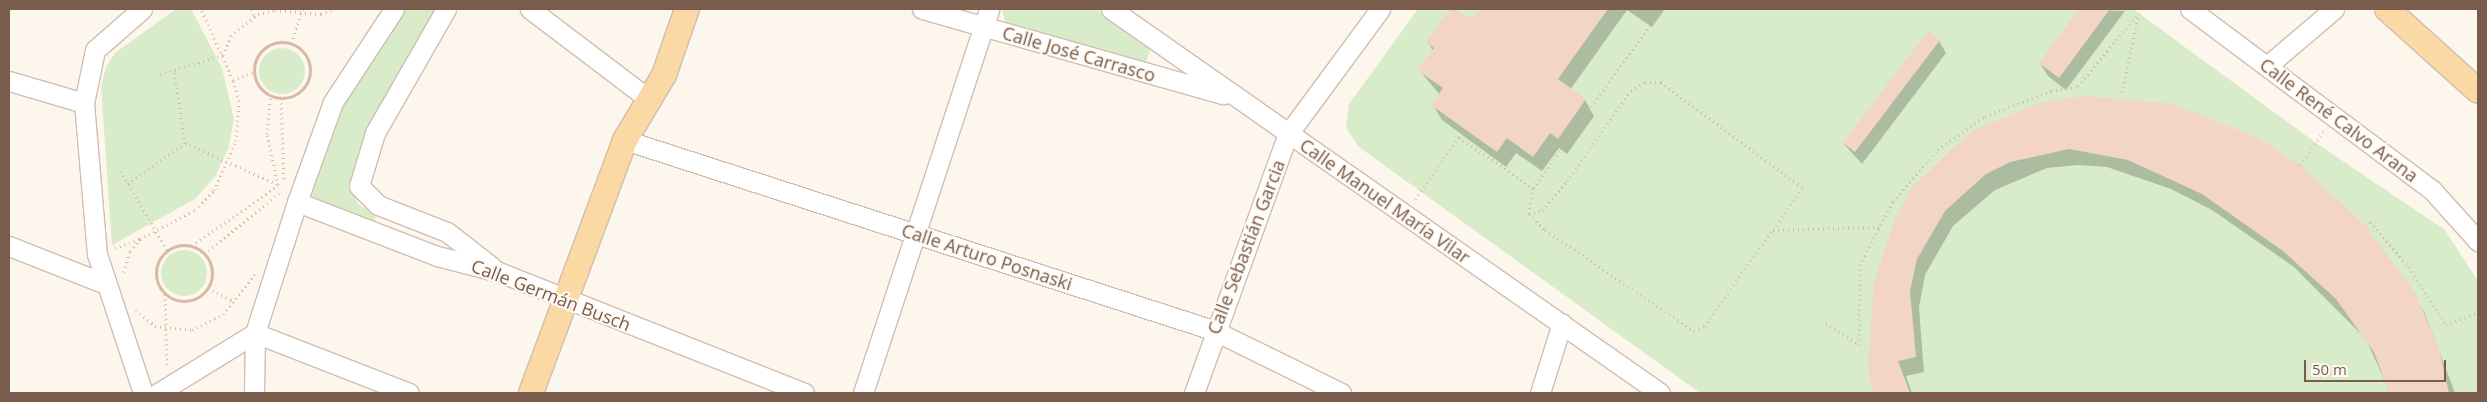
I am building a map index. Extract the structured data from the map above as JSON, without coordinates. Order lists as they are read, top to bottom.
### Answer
{
  "streets": {
    "street": [
      "Calle José Carrasco",
      "Calle René Calvo Arana",
      "Calle Manuel María Vilar",
      "Calle Sebastián Garcia",
      "Calle Arturo Posnaski",
      "Calle Germán Busch"
    ]
  },
  "crossings": [
    ["Calle José Carrasco", "Calle Manuel María Vilar"],
    ["Calle Manuel María Vilar", "Calle Sebastián Garcia"],
    ["Calle Sebastián Garcia", "Calle Arturo Posnaski"]
  ],
  "scale_bar": "50 m"
}
